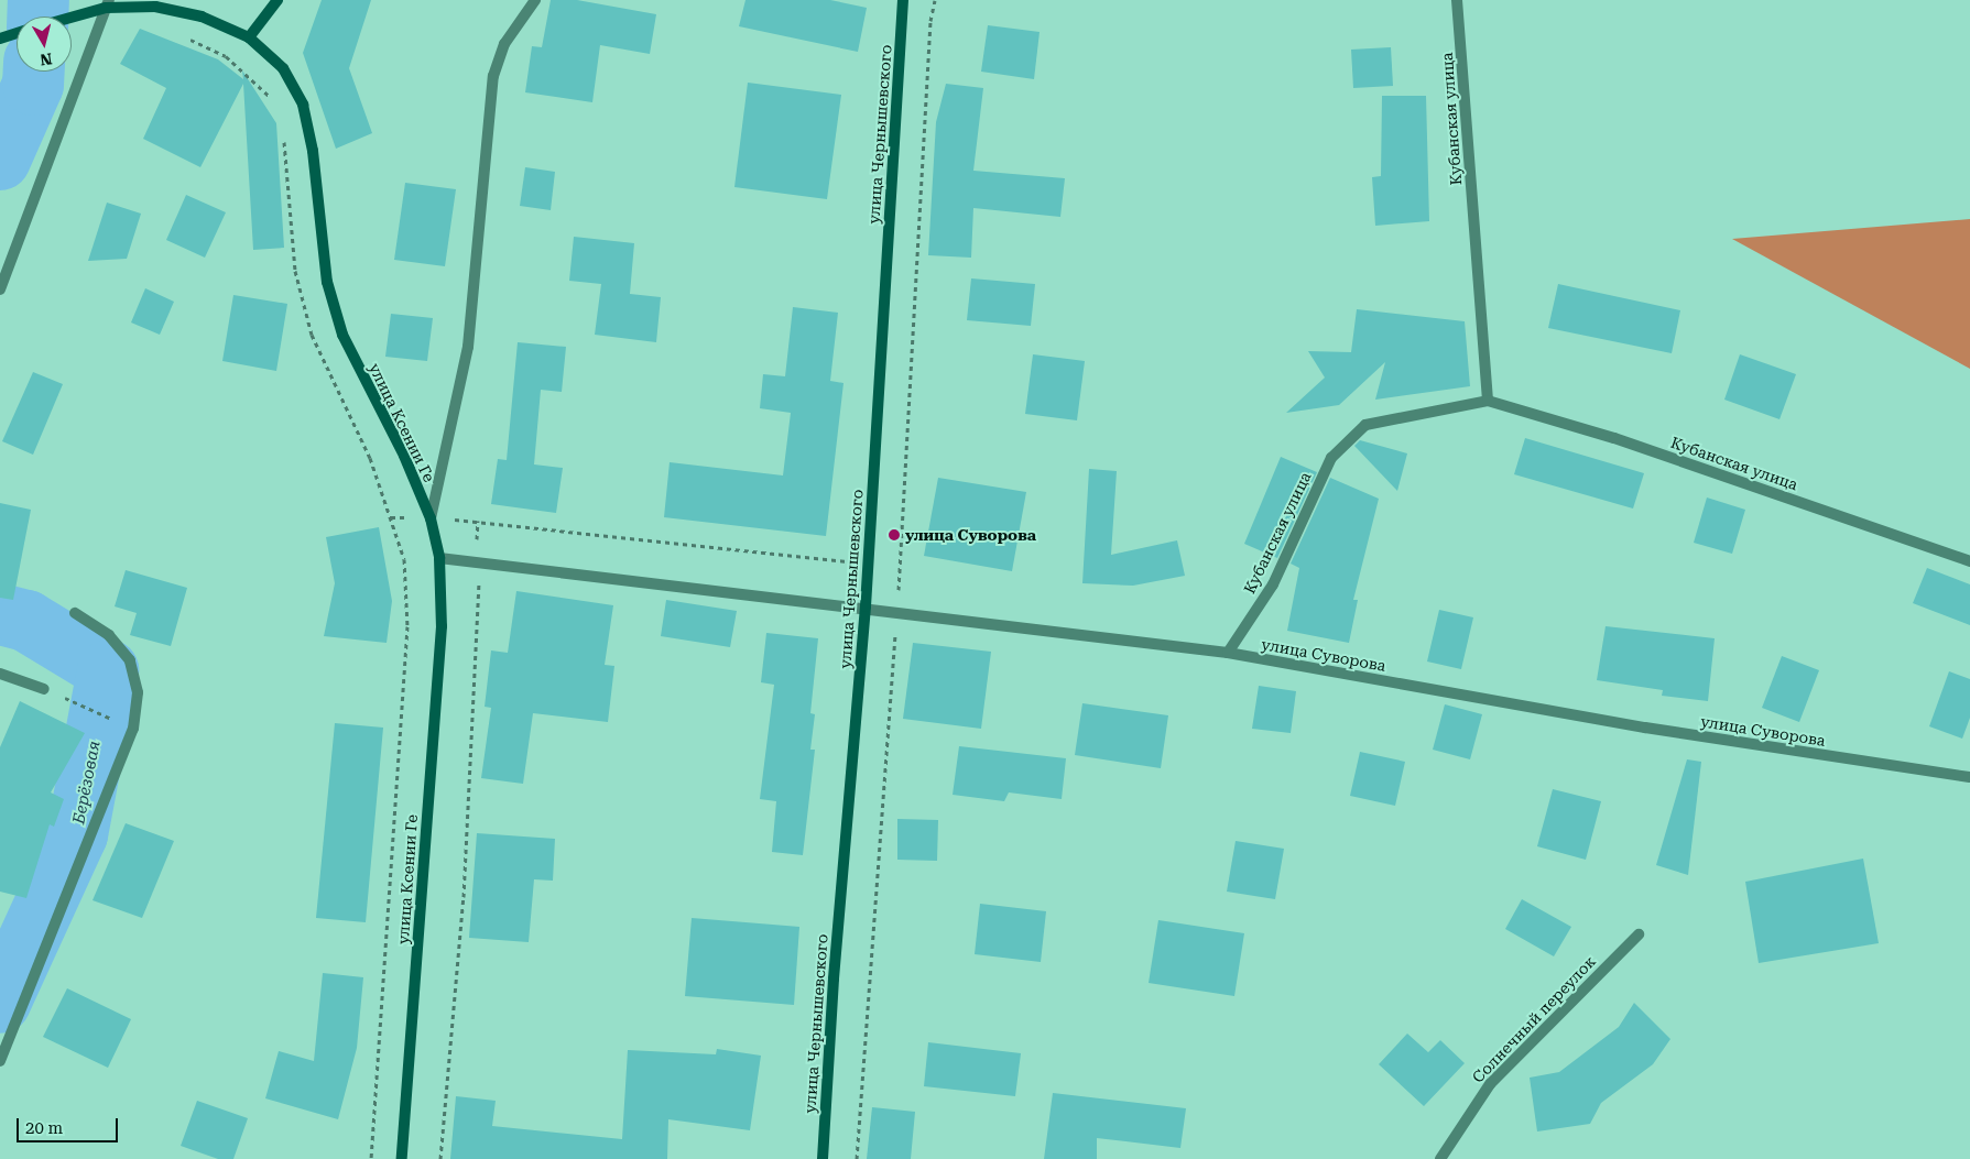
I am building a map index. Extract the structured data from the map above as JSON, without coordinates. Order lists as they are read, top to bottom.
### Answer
{
  "streets": {
    "street": [
      "Кубанская улица",
      "улица Чернышевского",
      "улица Ксении Ге",
      "улица Суворова",
      "Солнечный переулок"
    ]
  },
  "crossings": [
    ["Кубанская улица", "улица Суворова"],
    ["улица Чернышевского", "улица Суворова"],
    ["улица Ксении Ге", "улица Суворова"]
  ],
  "water": ["Берёзовая"],
  "places": ["улица Суворова"],
  "scale_bar": "20 m",
  "north": "bottom"
}
